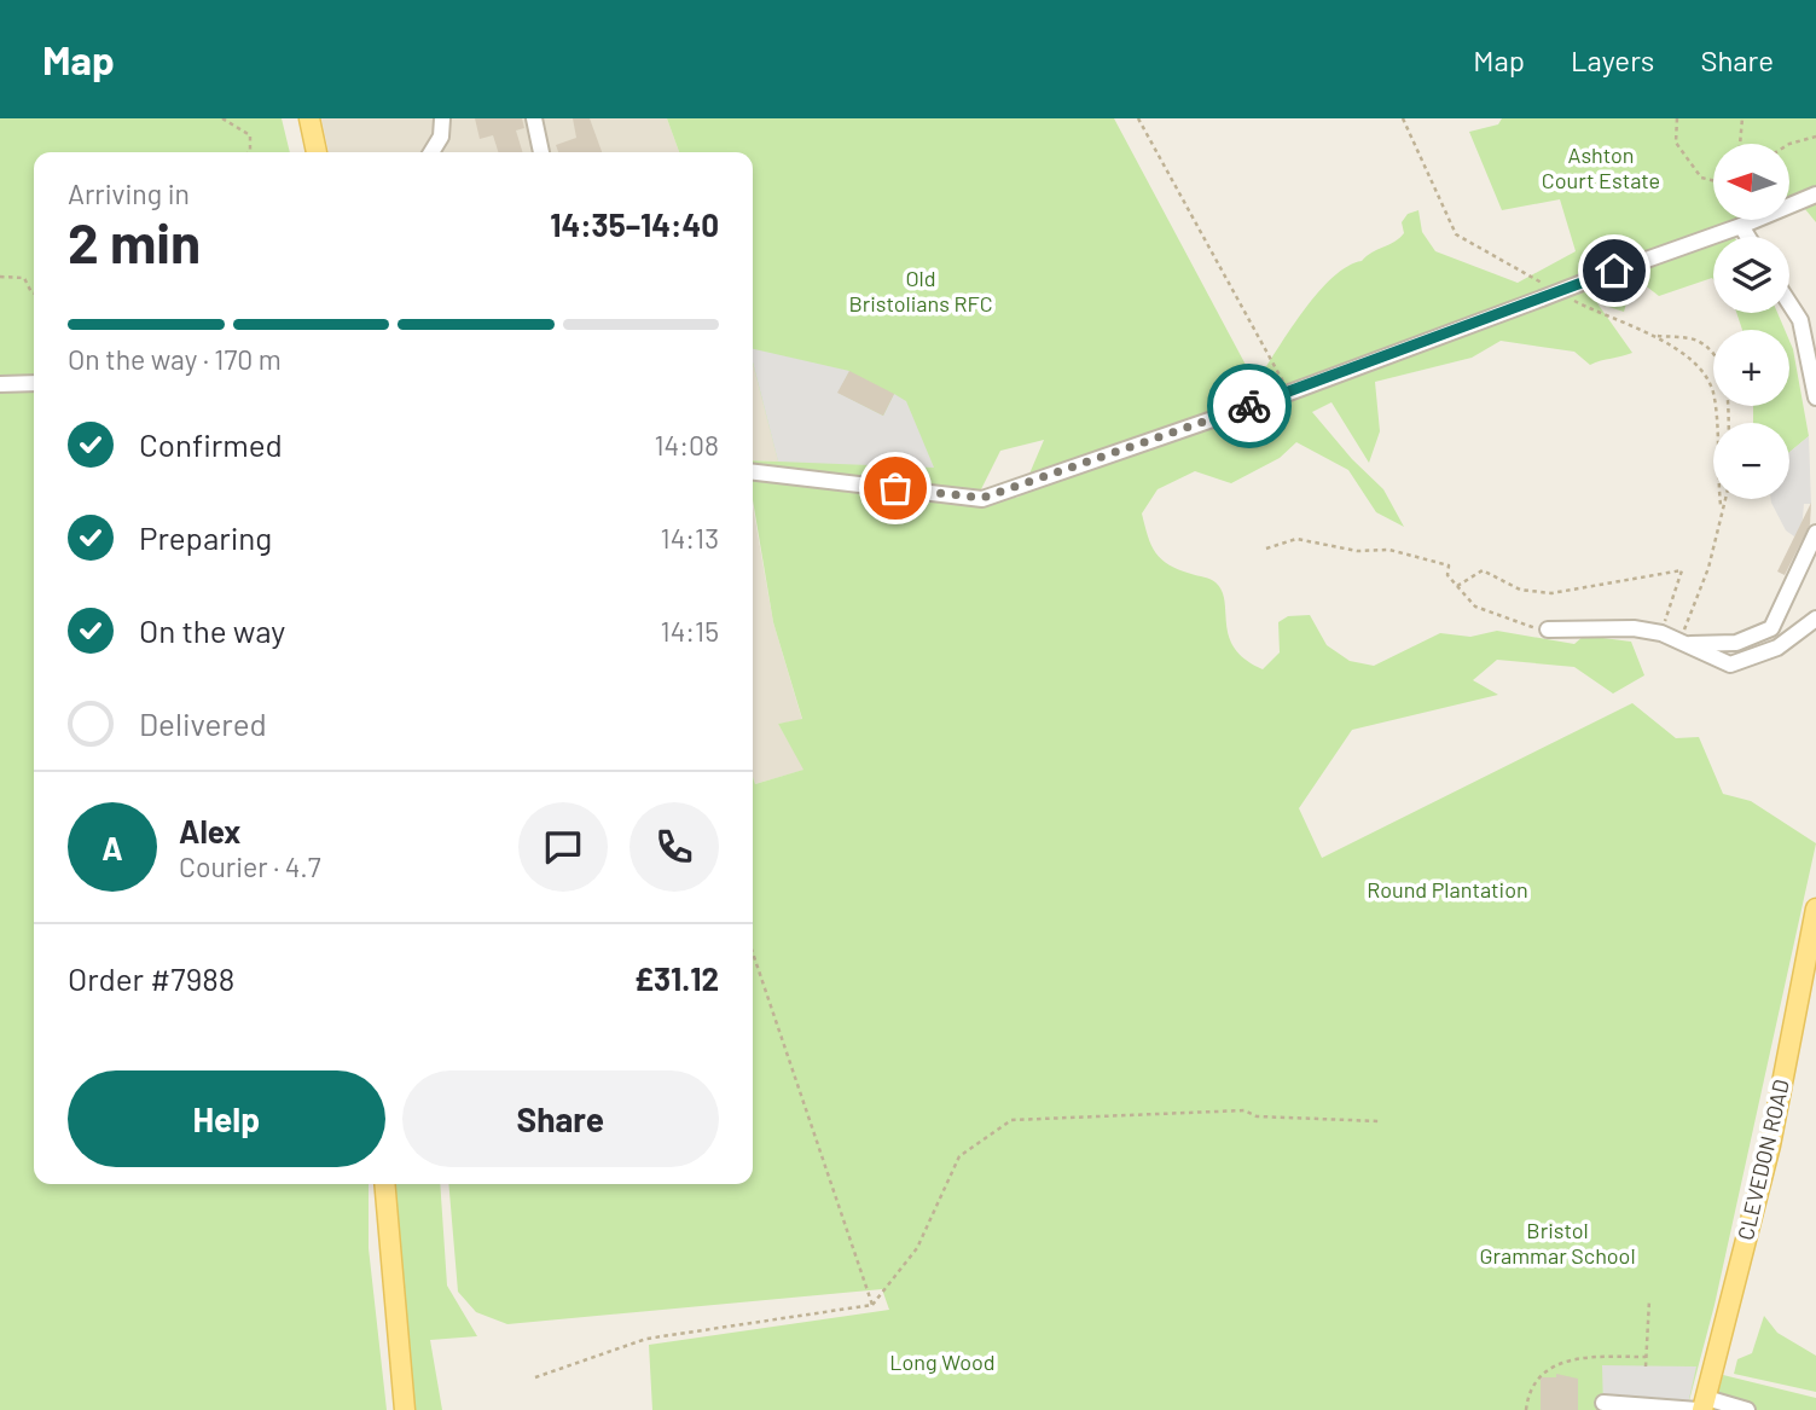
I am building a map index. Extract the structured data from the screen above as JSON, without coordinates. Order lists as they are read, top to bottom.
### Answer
{
  "streets": {
    "main road": ["CLEVEDON ROAD"]
  },
  "parks": [
    "Ashton Court Estate",
    "Old Bristolians RFC",
    "Round Plantation",
    "Bristol Grammar School",
    "Long Wood"
  ],
  "north": "left",
  "page": {
    "header": "Map",
    "nav": ["Map", "Layers", "Share"],
    "map_buttons": ["+", "−"],
    "heading": ["2 min", "Arriving in", "14:35–14:40"],
    "panel": [
      "Alex",
      "Courier · 4.7",
      "Order #7988",
      "£31.12"
    ],
    "bar": "On the way · 170 m",
    "list": [
      ["Confirmed", "14:08"],
      ["Preparing", "14:13"],
      ["On the way", "14:15"],
      "Delivered"
    ],
    "round": "A",
    "buttons": ["Help", "Share"]
  }
}
